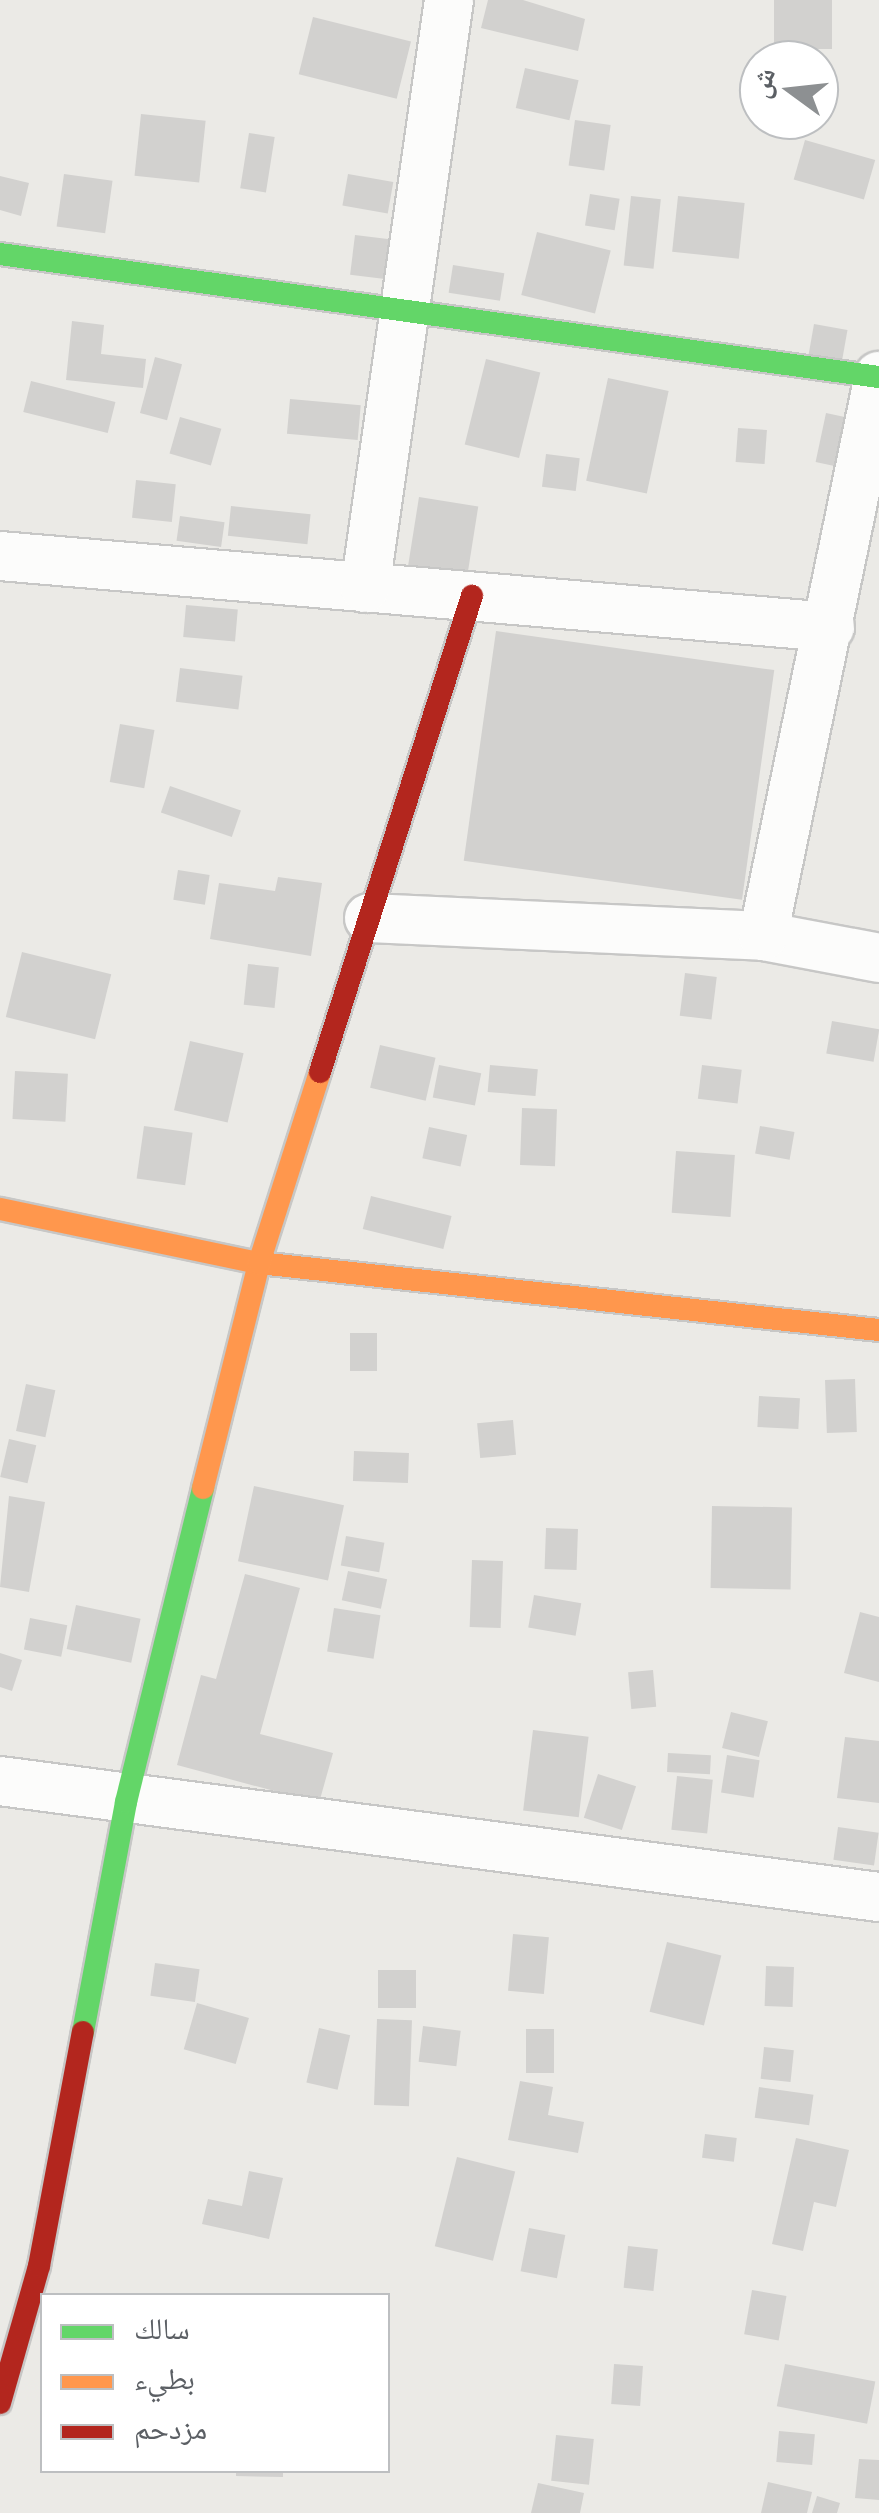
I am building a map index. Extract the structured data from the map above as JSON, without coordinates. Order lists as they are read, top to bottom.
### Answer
{
  "legend": ["سالك", "بطيء", "مزدحم"],
  "north": "left"
}
